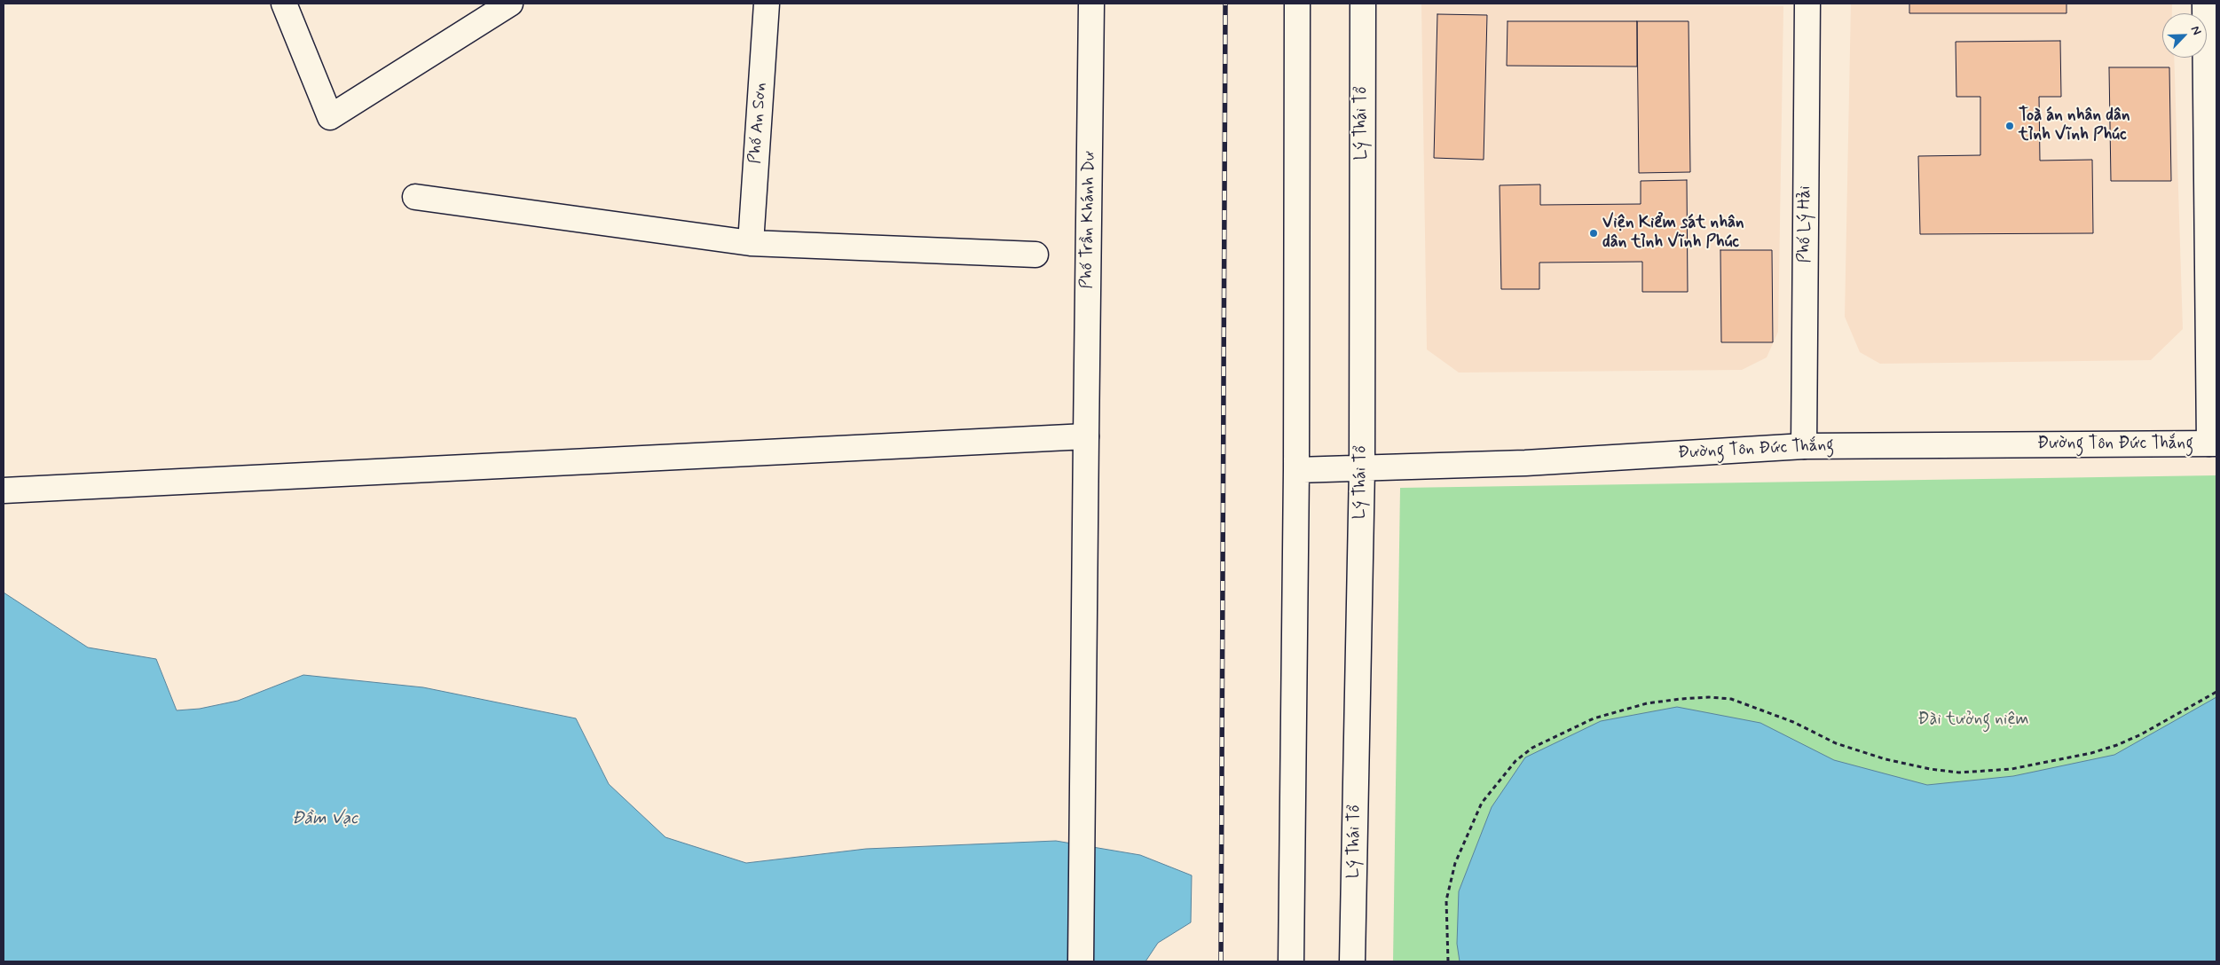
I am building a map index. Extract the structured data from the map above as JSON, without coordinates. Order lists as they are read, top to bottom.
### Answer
{
  "streets": {
    "street": [
      "Phố An Sơn",
      "Lý Thái Tổ",
      "Phố Trần Khánh Dư",
      "Phố Lý Hải",
      "Đường Tôn Đức Thắng"
    ]
  },
  "crossings": [
    ["Lý Thái Tổ", "Đường Tôn Đức Thắng"],
    ["Phố Lý Hải", "Đường Tôn Đức Thắng"]
  ],
  "water": ["Đầm Vạc"],
  "parks": ["Đài tưởng niệm"],
  "places": ["Toà án nhân dân tỉnh Vĩnh Phúc", "Viện Kiểm sát nhân dân tỉnh Vĩnh Phúc"],
  "north": "top right"
}
